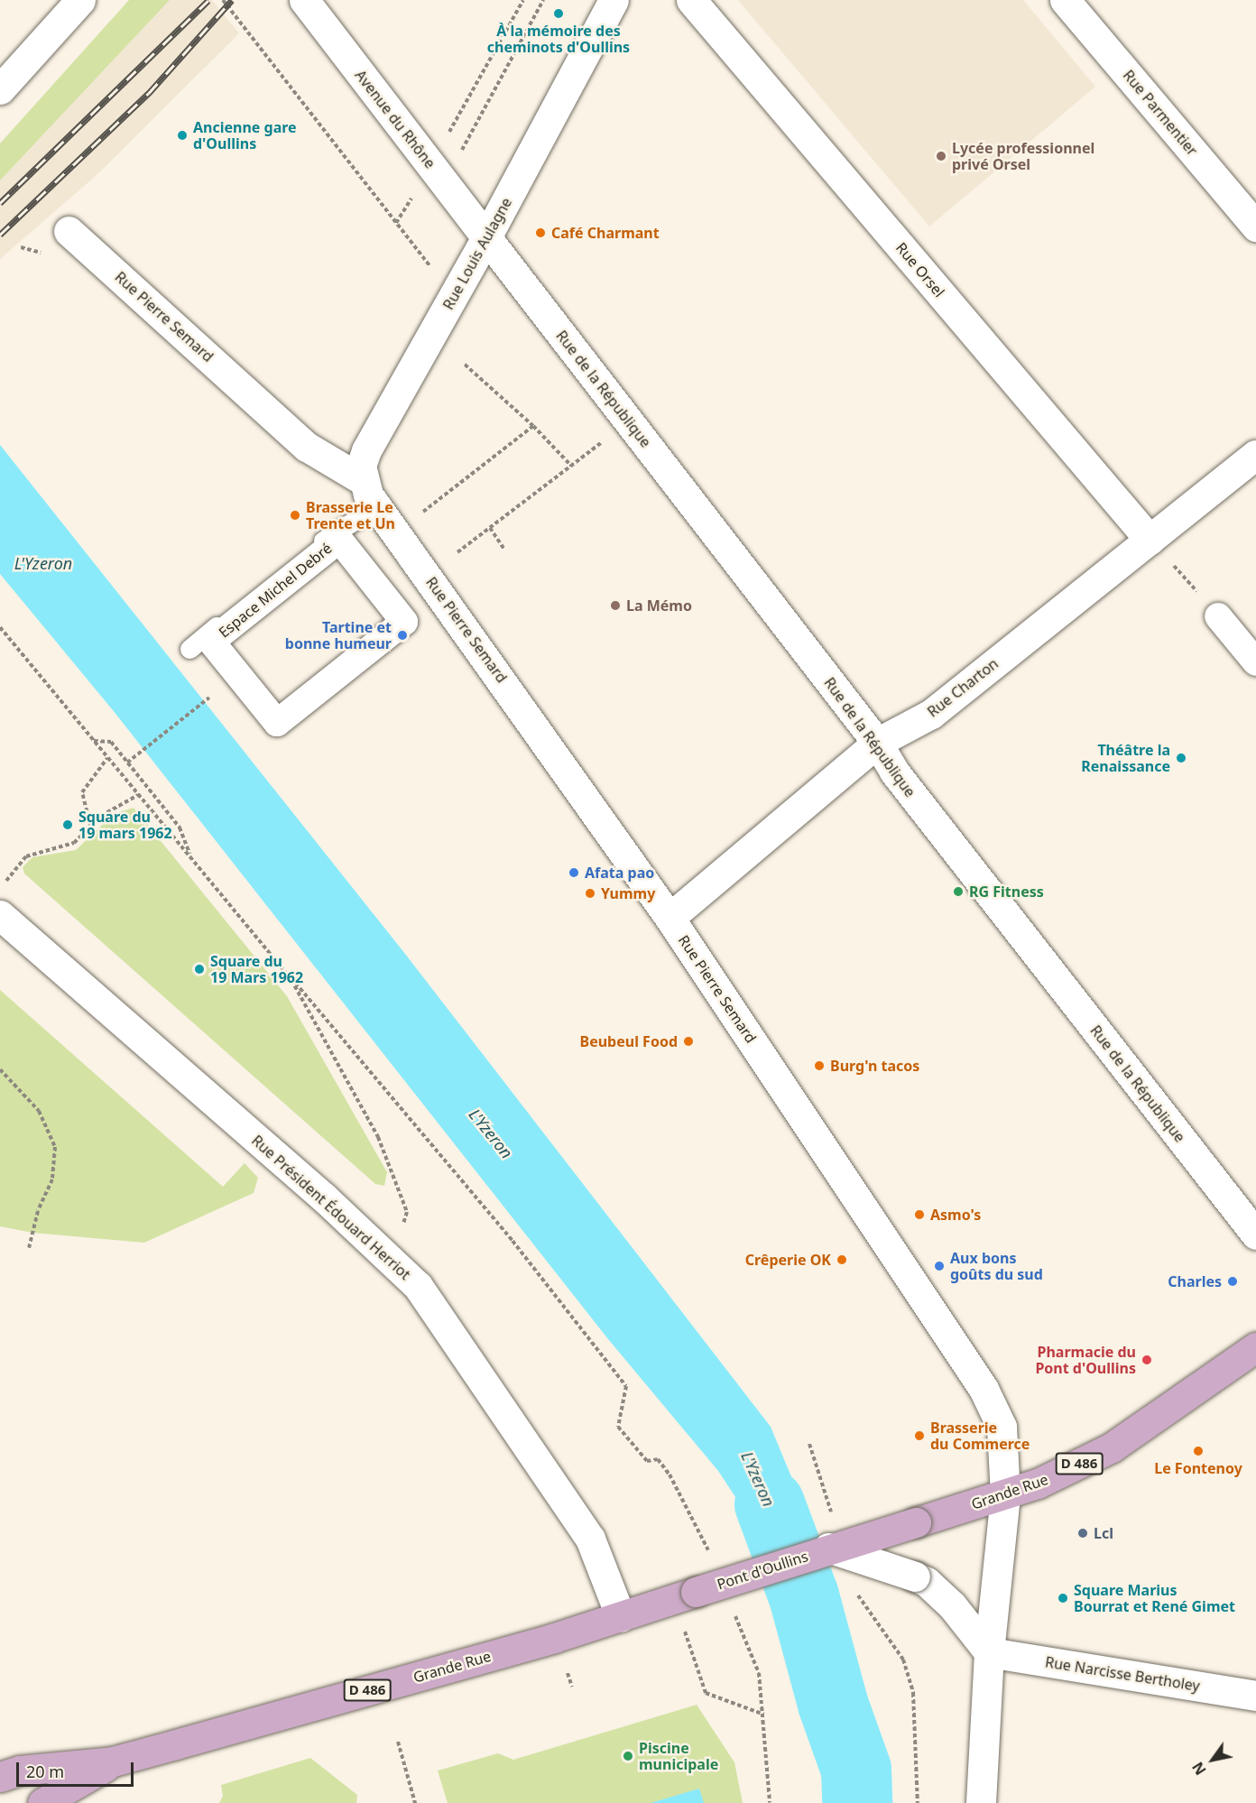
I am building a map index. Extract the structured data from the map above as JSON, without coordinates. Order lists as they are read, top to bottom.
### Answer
{
  "streets": {
    "main road": ["D 486", "Grande Rue", "Pont d'Oullins"],
    "street": [
      "Rue Parmentier",
      "Avenue du Rhône",
      "Rue Louis Aulagne",
      "Rue Orsel",
      "Rue Pierre Semard",
      "Rue de la République",
      "Espace Michel Debré",
      "Rue Charton",
      "Rue Président Édouard Herriot",
      "Rue Narcisse Bertholey"
    ]
  },
  "crossings": [
    ["Avenue du Rhône", "Rue Louis Aulagne"],
    ["Avenue du Rhône", "Rue de la République"],
    ["Rue Louis Aulagne", "Rue Pierre Semard"],
    ["Rue Louis Aulagne", "Rue de la République"],
    ["Rue Orsel", "Rue Charton"],
    ["Rue Pierre Semard", "Rue Charton"],
    ["Rue Pierre Semard", "Grande Rue"],
    ["Rue Pierre Semard", "Rue Narcisse Bertholey"],
    ["Rue de la République", "Rue Charton"],
    ["Rue Président Édouard Herriot", "Grande Rue"],
    ["Grande Rue", "Pont d'Oullins"]
  ],
  "water": ["L'Yzeron"],
  "places": [
    "À la mémoire des cheminots d'Oullins",
    "Ancienne gare d'Oullins",
    "Lycée professionnel privé Orsel",
    "Café Charmant",
    "Brasserie Le Trente et Un",
    "La Mémo",
    "Tartine et bonne humeur",
    "Théâtre la Renaissance",
    "Square du 19 mars 1962",
    "Afata pao",
    "RG Fitness",
    "Yummy",
    "Square du 19 Mars 1962",
    "Beubeul Food",
    "Burg'n tacos",
    "Asmo's",
    "Crêperie OK",
    "Aux bons goûts du sud",
    "Charles",
    "Pharmacie du Pont d'Oullins",
    "Brasserie du Commerce",
    "Le Fontenoy",
    "Lcl",
    "Square Marius Bourrat et René Gimet",
    "Piscine municipale"
  ],
  "scale_bar": "20 m",
  "north": "bottom left"
}
